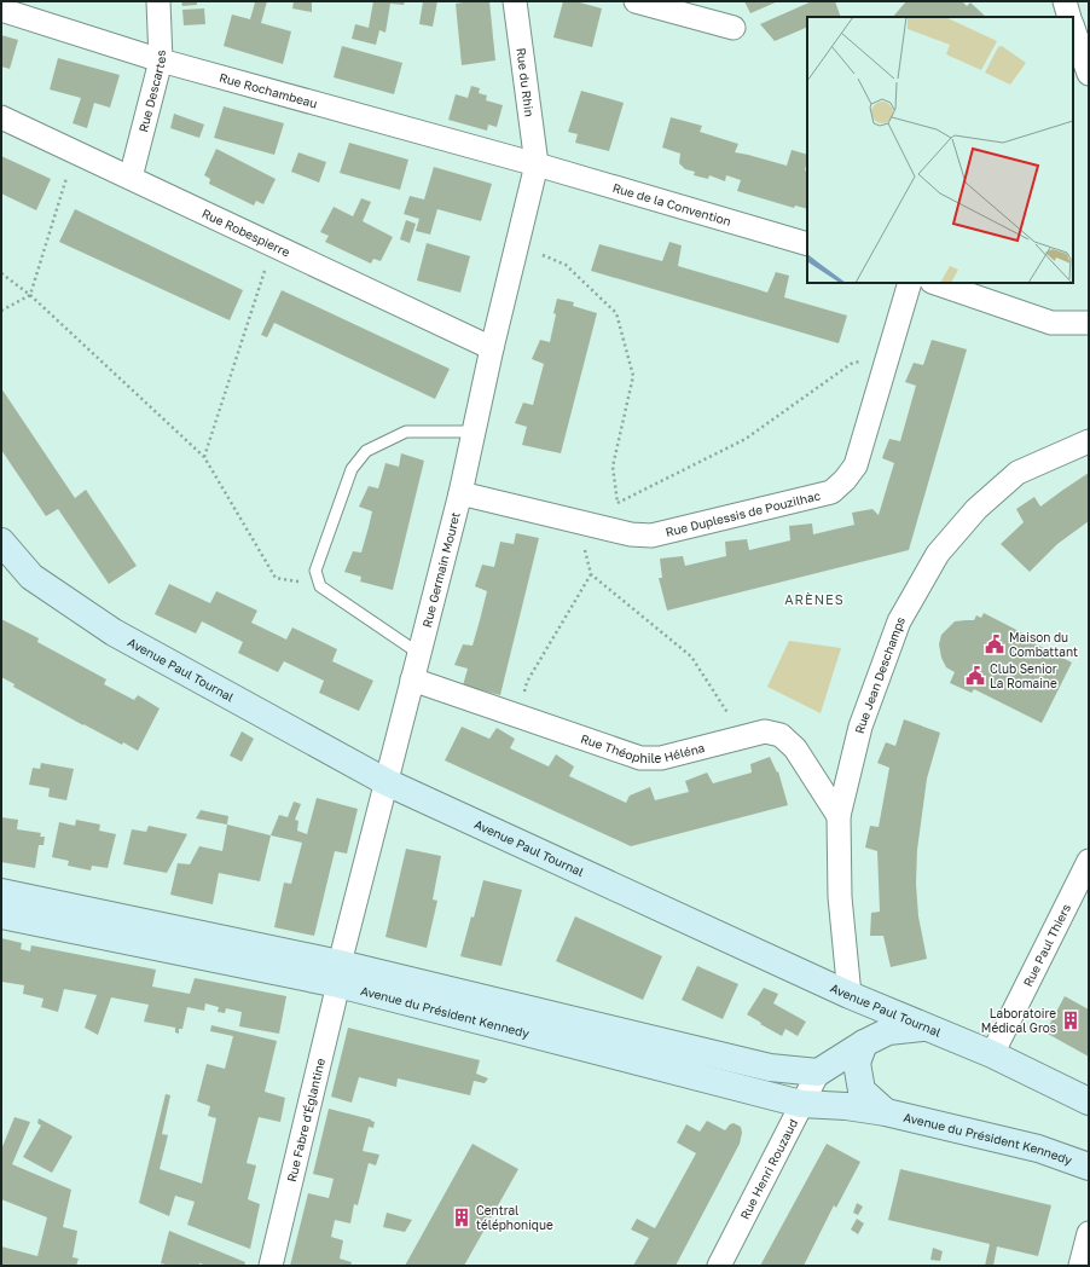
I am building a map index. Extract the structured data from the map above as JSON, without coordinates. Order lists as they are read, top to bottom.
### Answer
{
  "streets": {
    "main road": ["Avenue Paul Tournal", "Avenue du Président Kennedy"],
    "street": [
      "Rue du Rhin",
      "Rue Rochambeau",
      "Rue Descartes",
      "Rue de la Convention",
      "Rue Robespierre",
      "Rue Duplessis de Pouzilhac",
      "Rue Germain Mouret",
      "Rue Jean Deschamps",
      "Rue Théophile Héléna",
      "Rue Paul Thiers",
      "Rue Fabre d'Églantine",
      "Rue Henri Rouzaud"
    ]
  },
  "crossings": [
    ["Rue du Rhin", "Rue Rochambeau"],
    ["Rue du Rhin", "Rue de la Convention"],
    ["Rue du Rhin", "Rue Germain Mouret"],
    ["Rue Rochambeau", "Rue Descartes"],
    ["Rue Rochambeau", "Rue de la Convention"],
    ["Rue Rochambeau", "Rue Germain Mouret"],
    ["Rue Descartes", "Rue Robespierre"],
    ["Rue de la Convention", "Rue Germain Mouret"],
    ["Rue Robespierre", "Rue Germain Mouret"],
    ["Rue Duplessis de Pouzilhac", "Rue Germain Mouret"],
    ["Rue Germain Mouret", "Avenue Paul Tournal"],
    ["Rue Germain Mouret", "Rue Théophile Héléna"],
    ["Rue Germain Mouret", "Avenue du Président Kennedy"],
    ["Rue Germain Mouret", "Rue Fabre d'Églantine"],
    ["Avenue Paul Tournal", "Rue Jean Deschamps"],
    ["Avenue Paul Tournal", "Rue Paul Thiers"],
    ["Rue Jean Deschamps", "Rue Théophile Héléna"],
    ["Avenue du Président Kennedy", "Rue Fabre d'Églantine"],
    ["Avenue du Président Kennedy", "Rue Henri Rouzaud"]
  ],
  "districts": ["ARÈNES"],
  "places": {
    "public building": ["Maison du Combattant", "Club Senior La Romaine"],
    "building": ["Laboratoire Médical Gros", "Central téléphonique"]
  }
}
